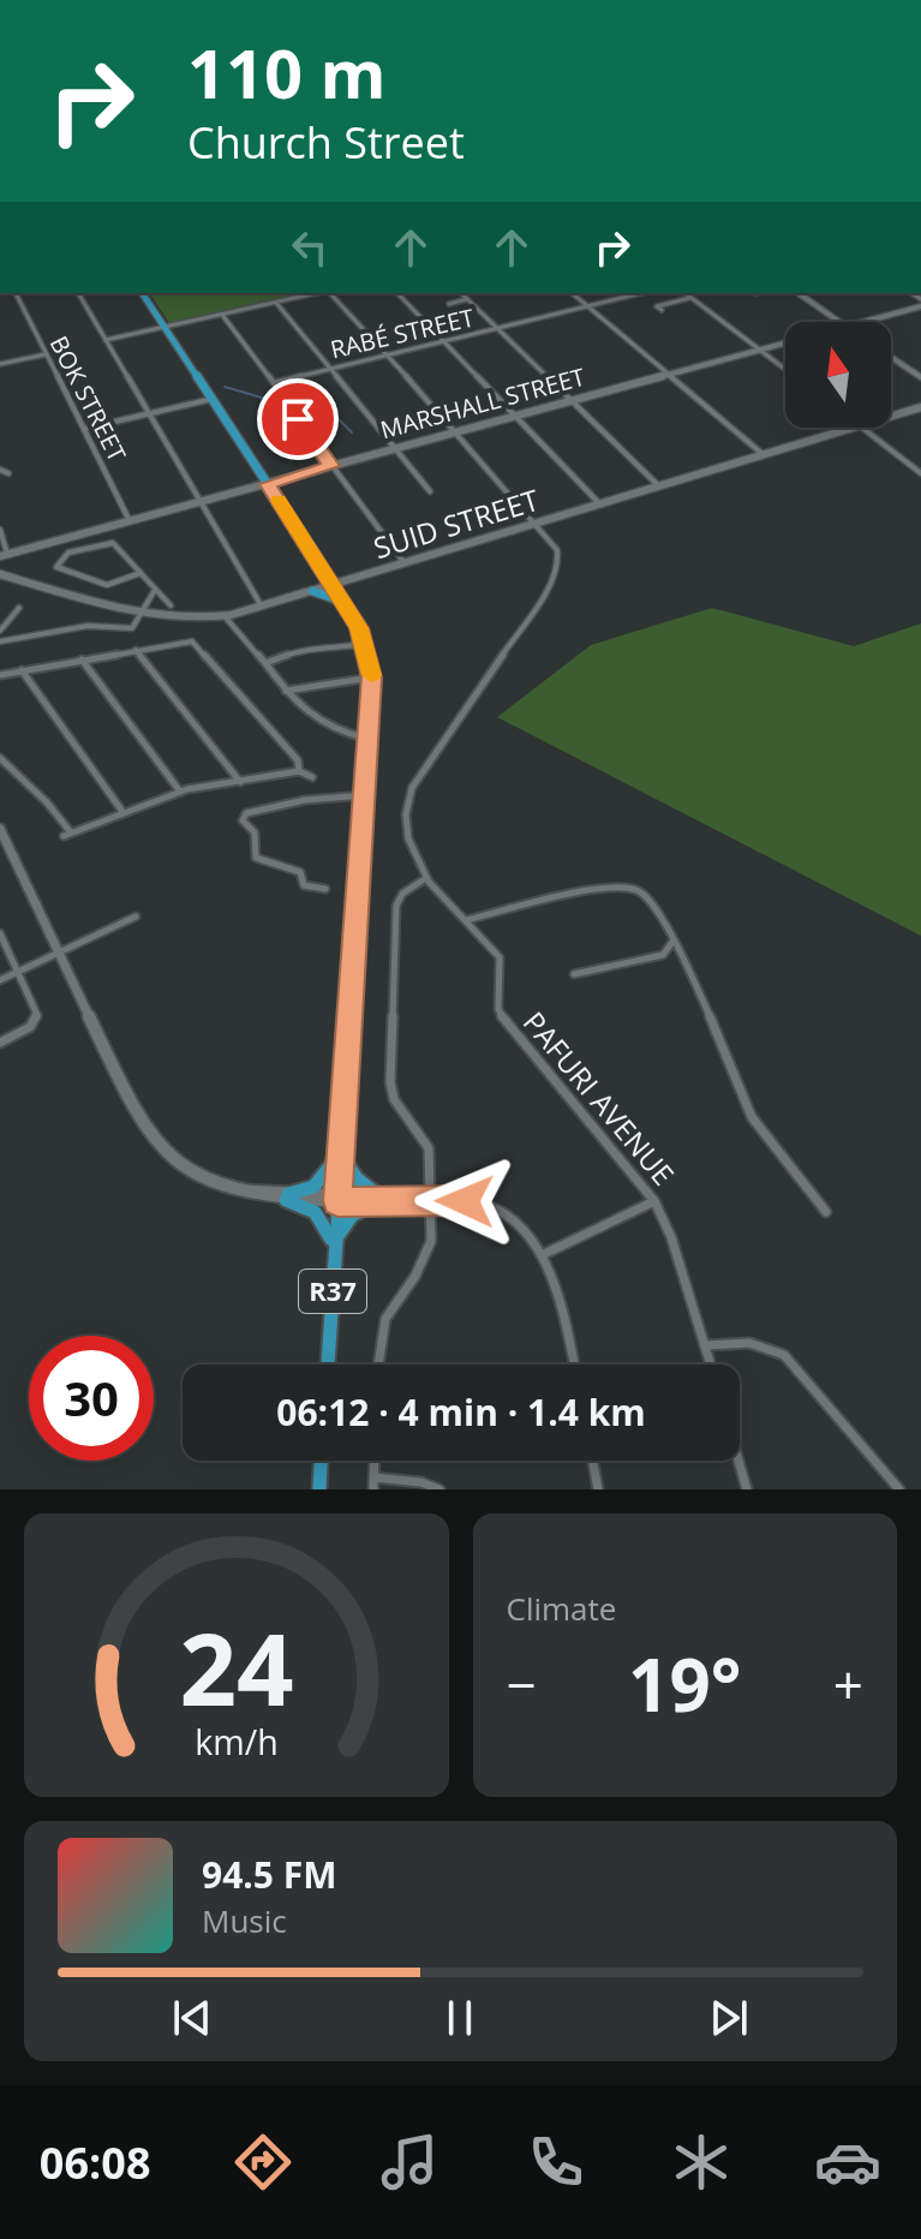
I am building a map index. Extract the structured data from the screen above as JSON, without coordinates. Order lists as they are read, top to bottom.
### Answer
{
  "streets": {
    "main road": ["R37"],
    "street": [
      "RABÉ STREET",
      "BOK STREET",
      "MARSHALL STREET",
      "SUID STREET",
      "PAFURI AVENUE"
    ]
  },
  "crossings": [
    ["RABÉ STREET", "PAFURI AVENUE"],
    ["BOK STREET", "MARSHALL STREET"],
    ["MARSHALL STREET", "PAFURI AVENUE"],
    ["MARSHALL STREET", "R37"],
    ["SUID STREET", "PAFURI AVENUE"],
    ["SUID STREET", "R37"]
  ],
  "north": "top",
  "page": {
    "turn": ["110 m", "Church Street"],
    "limit": "30",
    "trip": "06:12 · 4 min · 1.4 km",
    "tile": "Climate",
    "heat": ["−", "19°", "+"],
    "song": ["94.5 FM", "Music"],
    "tabs": "06:08",
    "gauge": ["24", "km/h"]
  }
}
